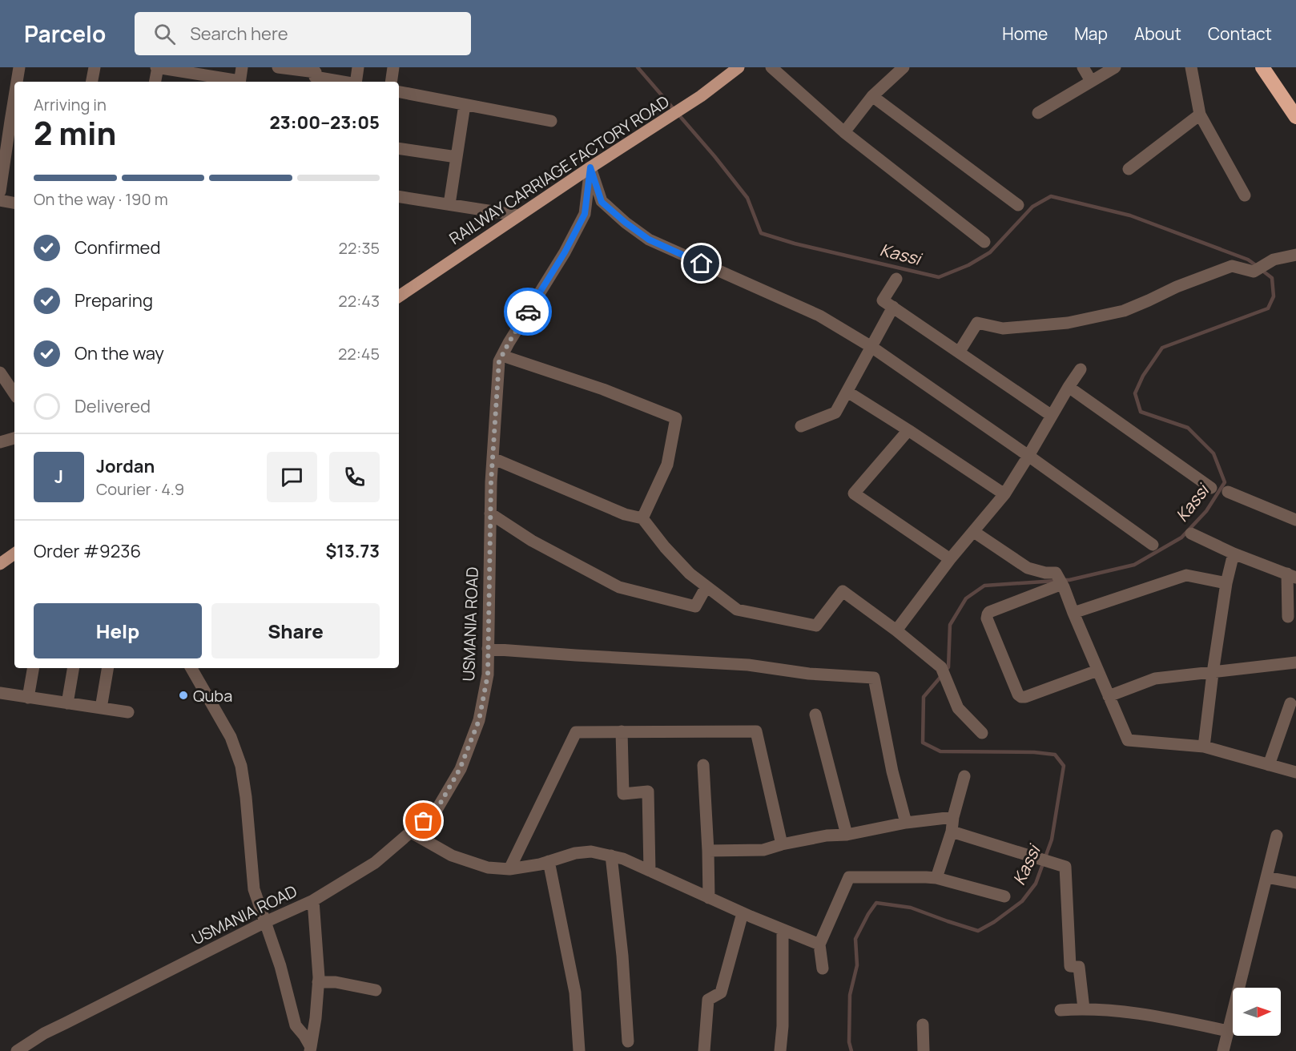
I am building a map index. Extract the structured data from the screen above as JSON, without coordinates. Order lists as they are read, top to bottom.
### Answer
{
  "streets": {
    "main road": ["RAILWAY CARRIAGE FACTORY ROAD"],
    "street": ["USMANIA ROAD"]
  },
  "crossings": [
    ["RAILWAY CARRIAGE FACTORY ROAD", "USMANIA ROAD"]
  ],
  "water": ["Kassi"],
  "places": ["Quba"],
  "north": "right",
  "page": {
    "header": "Parcelo",
    "search": "Search here",
    "nav": [
      "Home",
      "Map",
      "About",
      "Contact"
    ],
    "heading": ["2 min", "Arriving in", "23:00–23:05"],
    "panel": [
      "Jordan",
      "Courier · 4.9",
      "Order #9236",
      "$13.73"
    ],
    "bar": "On the way · 190 m",
    "list": [
      ["Confirmed", "22:35"],
      ["Preparing", "22:43"],
      ["On the way", "22:45"],
      "Delivered"
    ],
    "round": "J",
    "buttons": ["Help", "Share"]
  }
}
